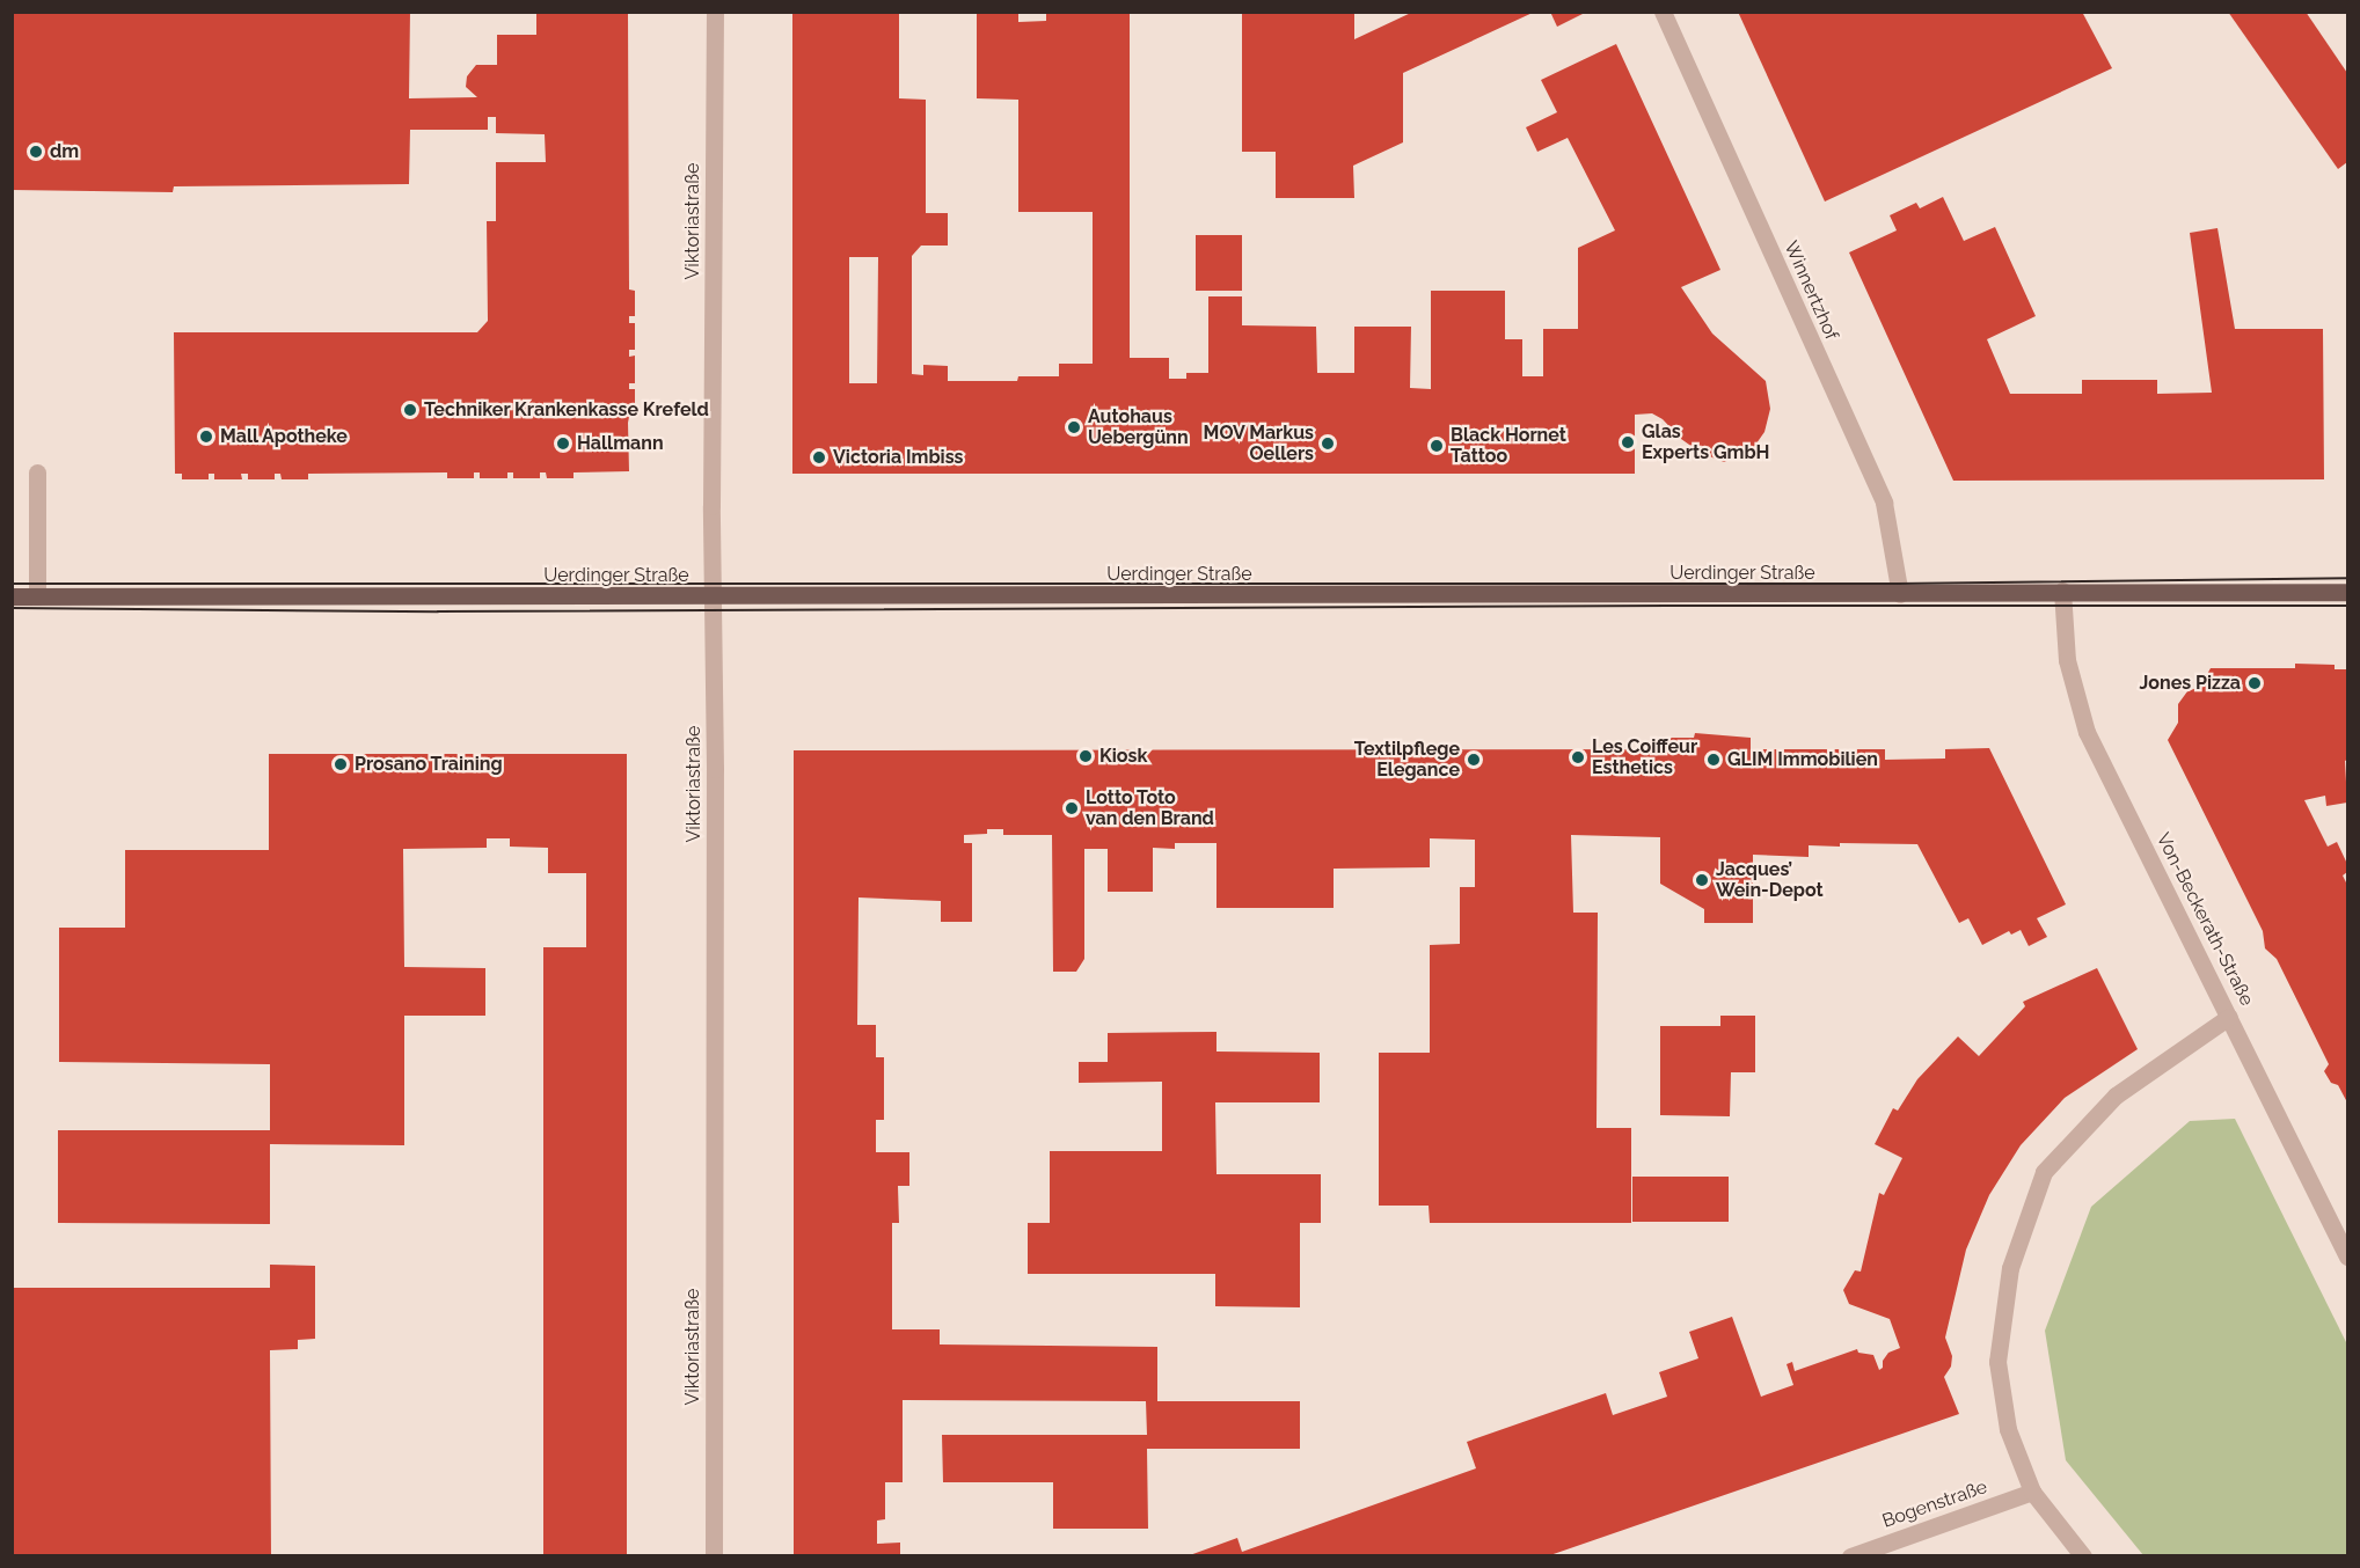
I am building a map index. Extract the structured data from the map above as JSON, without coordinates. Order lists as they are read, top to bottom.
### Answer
{
  "streets": {
    "main road": ["Uerdinger Straße"],
    "street": [
      "Viktoriastraße",
      "Winnertzhof",
      "Von-Beckerath-Straße",
      "Bogenstraße"
    ]
  },
  "crossings": [
    ["Viktoriastraße", "Uerdinger Straße"],
    ["Winnertzhof", "Uerdinger Straße"],
    ["Uerdinger Straße", "Von-Beckerath-Straße"]
  ],
  "places": [
    "dm",
    "Techniker Krankenkasse Krefeld",
    "Autohaus Uebergünn",
    "Mall Apotheke",
    "Glas Experts GmbH",
    "Hallmann",
    "MOV Markus Oellers",
    "Black Hornet Tattoo",
    "Victoria Imbiss",
    "Jones Pizza",
    "Kiosk",
    "Les Coiffeur Esthetics",
    "Textilpflege Elegance",
    "GLIM Immobilien",
    "Prosano Training",
    "Lotto Toto van den Brand",
    "Jacques’ Wein-Depot"
  ]
}
